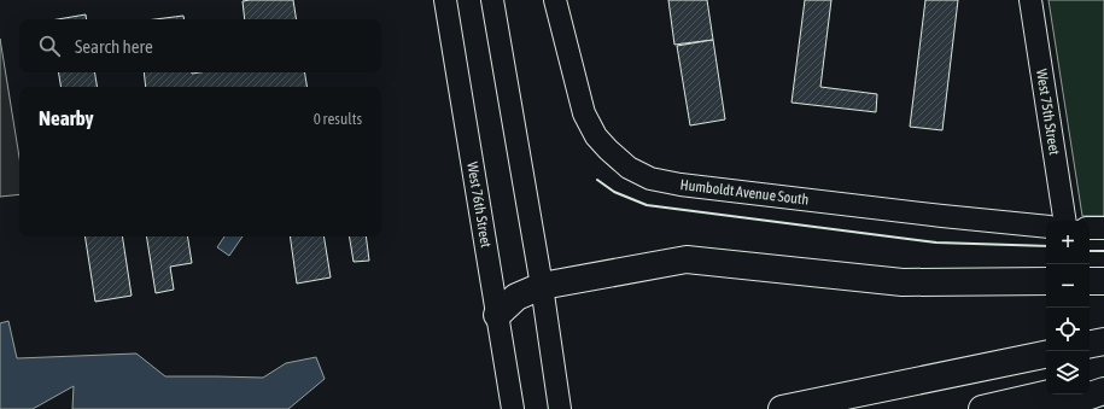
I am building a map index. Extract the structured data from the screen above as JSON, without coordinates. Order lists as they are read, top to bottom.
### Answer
{
  "streets": {
    "street": ["West 75th Street", "Humboldt Avenue South", "West 76th Street"]
  },
  "page": {
    "search": "Search here",
    "heading": ["Nearby", "0 results"],
    "map_buttons": ["+", "−"]
  }
}
